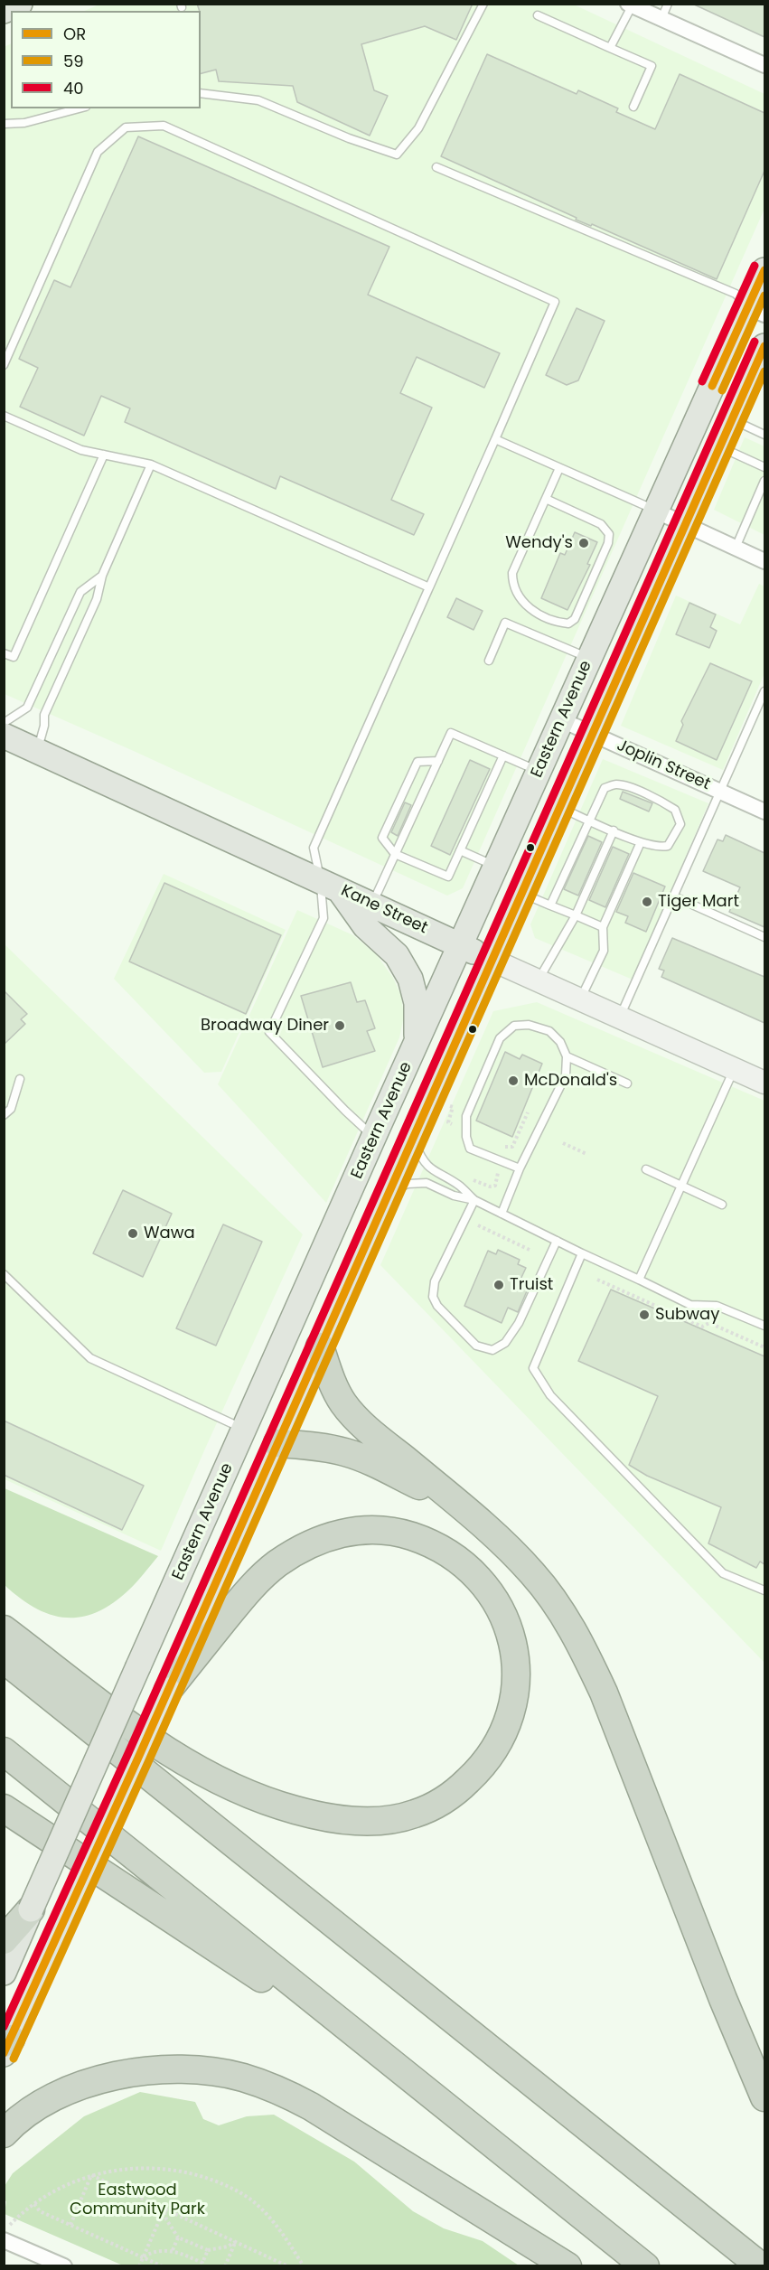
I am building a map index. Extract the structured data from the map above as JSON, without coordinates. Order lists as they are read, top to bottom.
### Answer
{
  "streets": {
    "main road": ["Eastern Avenue", "Kane Street"],
    "street": ["Joplin Street"]
  },
  "crossings": [
    ["Eastern Avenue", "Joplin Street"],
    ["Eastern Avenue", "Kane Street"]
  ],
  "parks": ["Eastwood Community Park"],
  "places": [
    "Wendy's",
    "Tiger Mart",
    "Broadway Diner",
    "McDonald's",
    "Wawa",
    "Truist",
    "Subway"
  ],
  "lines": ["transit line 40", "transit line OR", "transit line 59"],
  "legend": ["OR", "59", "40"]
}
